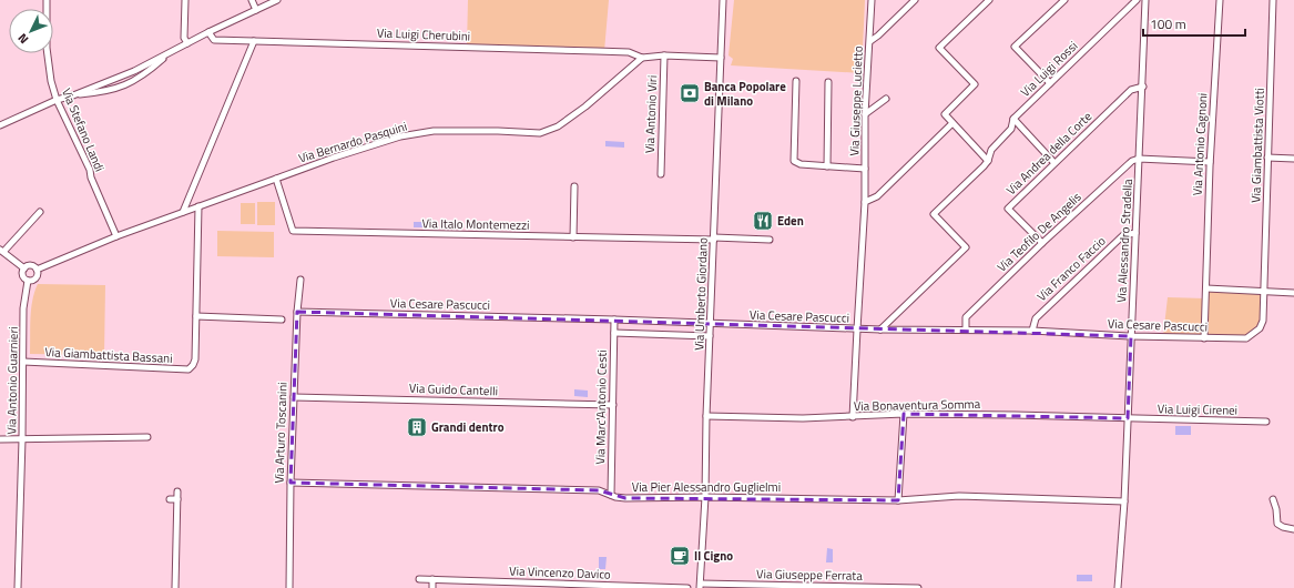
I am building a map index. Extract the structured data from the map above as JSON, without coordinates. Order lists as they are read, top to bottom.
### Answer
{
  "streets": {
    "street": [
      "Via Luigi Cherubini",
      "Via Luigi Rossi",
      "Via Giuseppe Lucietto",
      "Via Antonio Viri",
      "Via Stefano Landi",
      "Via Bernardo Pasquini",
      "Via Antonio Cagnoni",
      "Via Giambattista Viotti",
      "Via Andrea della Corte",
      "Via Italo Montemezzi",
      "Via Teofilo De Angelis",
      "Via Alessandro Stradella",
      "Via Franco Faccio",
      "Via Umberto Giordano",
      "Via Cesare Pascucci",
      "Via Giambattista Bassani",
      "Via Antonio Guarnieri",
      "Via Guido Cantelli",
      "Via Bonaventura Somma",
      "Via Marc'Antonio Cesti",
      "Via Luigi Cirenei",
      "Via Arturo Toscanini",
      "Via Pier Alessandro Guglielmi",
      "Via Vincenzo Davico",
      "Via Giuseppe Ferrata"
    ]
  },
  "crossings": [
    ["Via Luigi Cherubini", "Via Bernardo Pasquini"],
    ["Via Luigi Rossi", "Via Cesare Pascucci"],
    ["Via Giuseppe Lucietto", "Via Cesare Pascucci"],
    ["Via Giuseppe Lucietto", "Via Bonaventura Somma"],
    ["Via Stefano Landi", "Via Bernardo Pasquini"],
    ["Via Bernardo Pasquini", "Via Italo Montemezzi"],
    ["Via Bernardo Pasquini", "Via Giambattista Bassani"],
    ["Via Bernardo Pasquini", "Via Antonio Guarnieri"],
    ["Via Antonio Cagnoni", "Via Cesare Pascucci"],
    ["Via Giambattista Viotti", "Via Cesare Pascucci"],
    ["Via Andrea della Corte", "Via Teofilo De Angelis"],
    ["Via Andrea della Corte", "Via Alessandro Stradella"],
    ["Via Italo Montemezzi", "Via Umberto Giordano"],
    ["Via Teofilo De Angelis", "Via Alessandro Stradella"],
    ["Via Teofilo De Angelis", "Via Cesare Pascucci"],
    ["Via Alessandro Stradella", "Via Franco Faccio"],
    ["Via Alessandro Stradella", "Via Cesare Pascucci"],
    ["Via Alessandro Stradella", "Via Bonaventura Somma"],
    ["Via Alessandro Stradella", "Via Luigi Cirenei"],
    ["Via Alessandro Stradella", "Via Pier Alessandro Guglielmi"],
    ["Via Franco Faccio", "Via Cesare Pascucci"],
    ["Via Umberto Giordano", "Via Cesare Pascucci"],
    ["Via Umberto Giordano", "Via Bonaventura Somma"],
    ["Via Umberto Giordano", "Via Pier Alessandro Guglielmi"],
    ["Via Umberto Giordano", "Via Giuseppe Ferrata"],
    ["Via Cesare Pascucci", "Via Marc'Antonio Cesti"],
    ["Via Cesare Pascucci", "Via Arturo Toscanini"],
    ["Via Giambattista Bassani", "Via Antonio Guarnieri"],
    ["Via Guido Cantelli", "Via Marc'Antonio Cesti"],
    ["Via Guido Cantelli", "Via Arturo Toscanini"],
    ["Via Bonaventura Somma", "Via Luigi Cirenei"],
    ["Via Marc'Antonio Cesti", "Via Pier Alessandro Guglielmi"],
    ["Via Arturo Toscanini", "Via Pier Alessandro Guglielmi"]
  ],
  "places": {
    "bank": ["Banca Popolare di Milano"],
    "restaurant": ["Eden"],
    "building": ["Grandi dentro"],
    "cafe": ["Il Cigno"]
  },
  "scale_bar": "100 m",
  "north": "bottom left"
}
